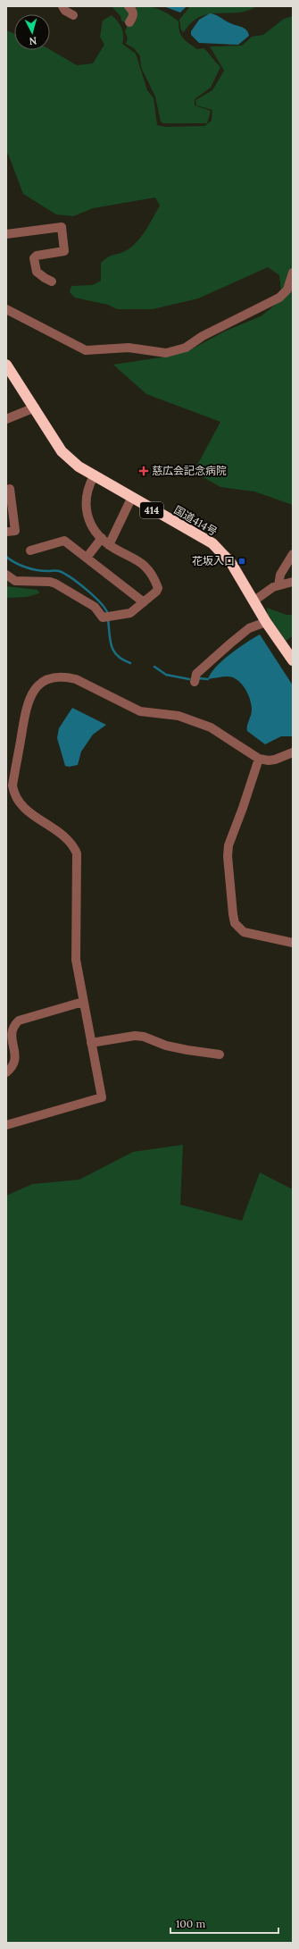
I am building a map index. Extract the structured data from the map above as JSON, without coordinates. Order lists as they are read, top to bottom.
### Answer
{
  "streets": {
    "highway": ["414", "国道414号"]
  },
  "places": {
    "health": ["慈広会記念病院"],
    "transit": ["花坂入口"]
  },
  "scale_bar": "100 m",
  "north": "bottom"
}
